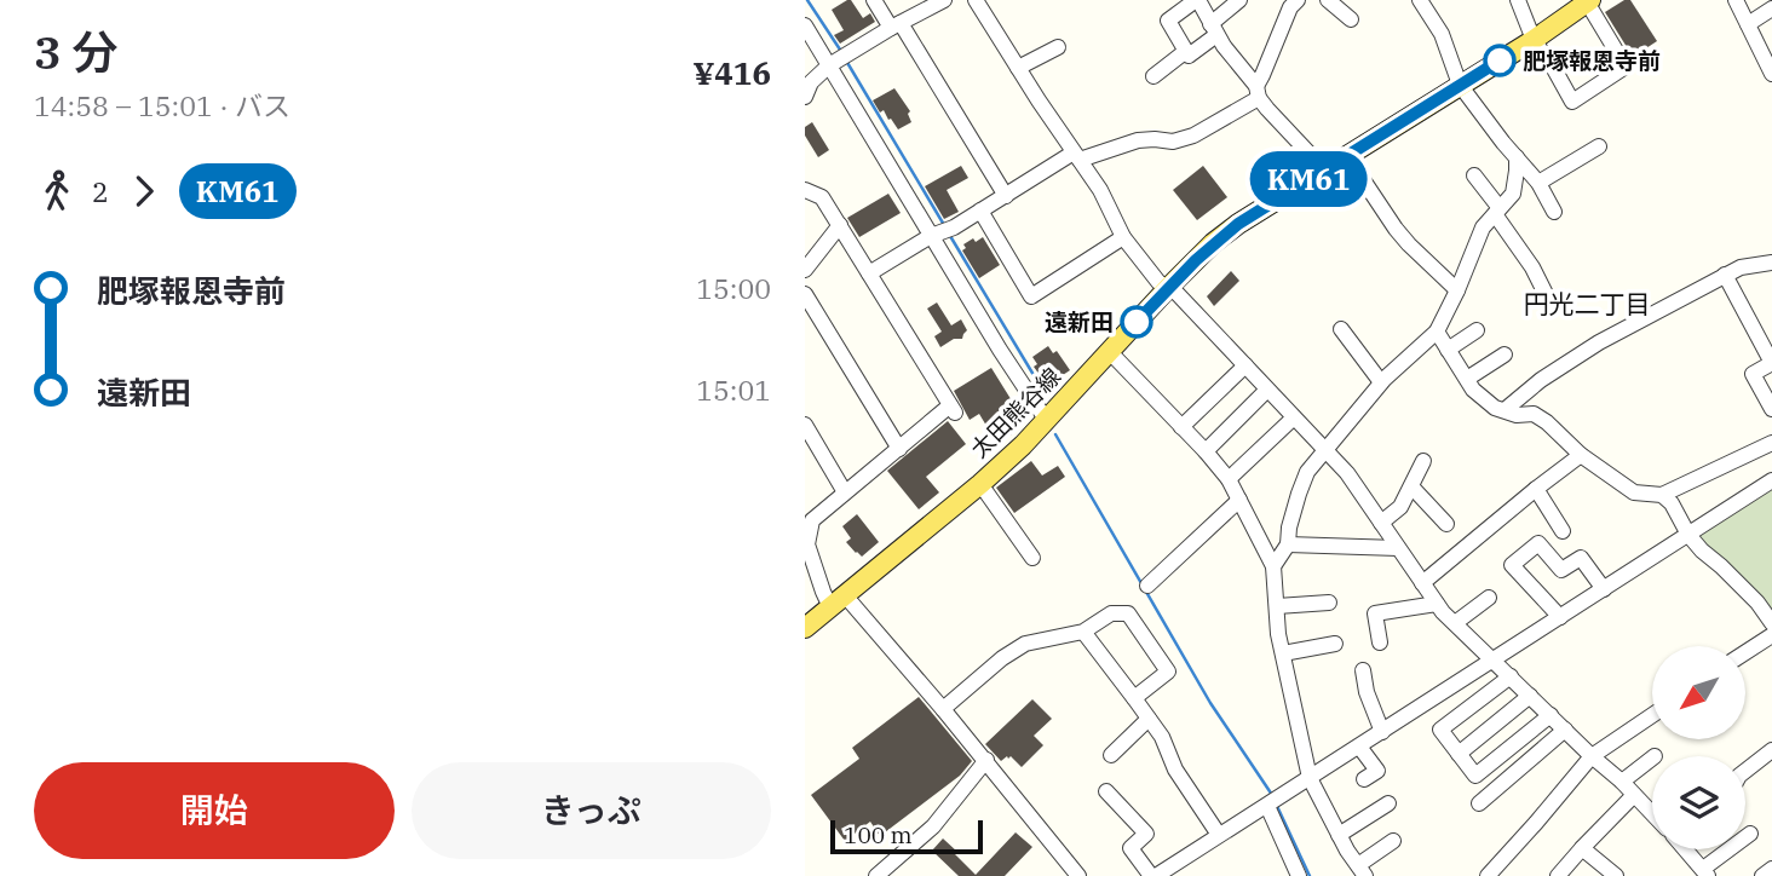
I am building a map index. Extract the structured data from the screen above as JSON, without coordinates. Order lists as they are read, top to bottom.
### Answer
{
  "streets": {
    "main road": ["太田熊谷線"]
  },
  "districts": ["円光二丁目"],
  "places": ["肥塚報恩寺前", "遠新田"],
  "lines": ["bus line KM61"],
  "scale_bar": "100 m",
  "north": "bottom left",
  "page": {
    "heading": ["3 分", "14:58 – 15:01 · バス", "¥416"],
    "on_map": "KM61",
    "legs": ["2", "KM61"],
    "list": [
      {
        "name": "肥塚報恩寺前",
        "value": "15:00"
      },
      {
        "name": "遠新田",
        "value": "15:01"
      }
    ],
    "buttons": ["開始", "きっぷ"],
    "scale": "100 m"
  }
}
